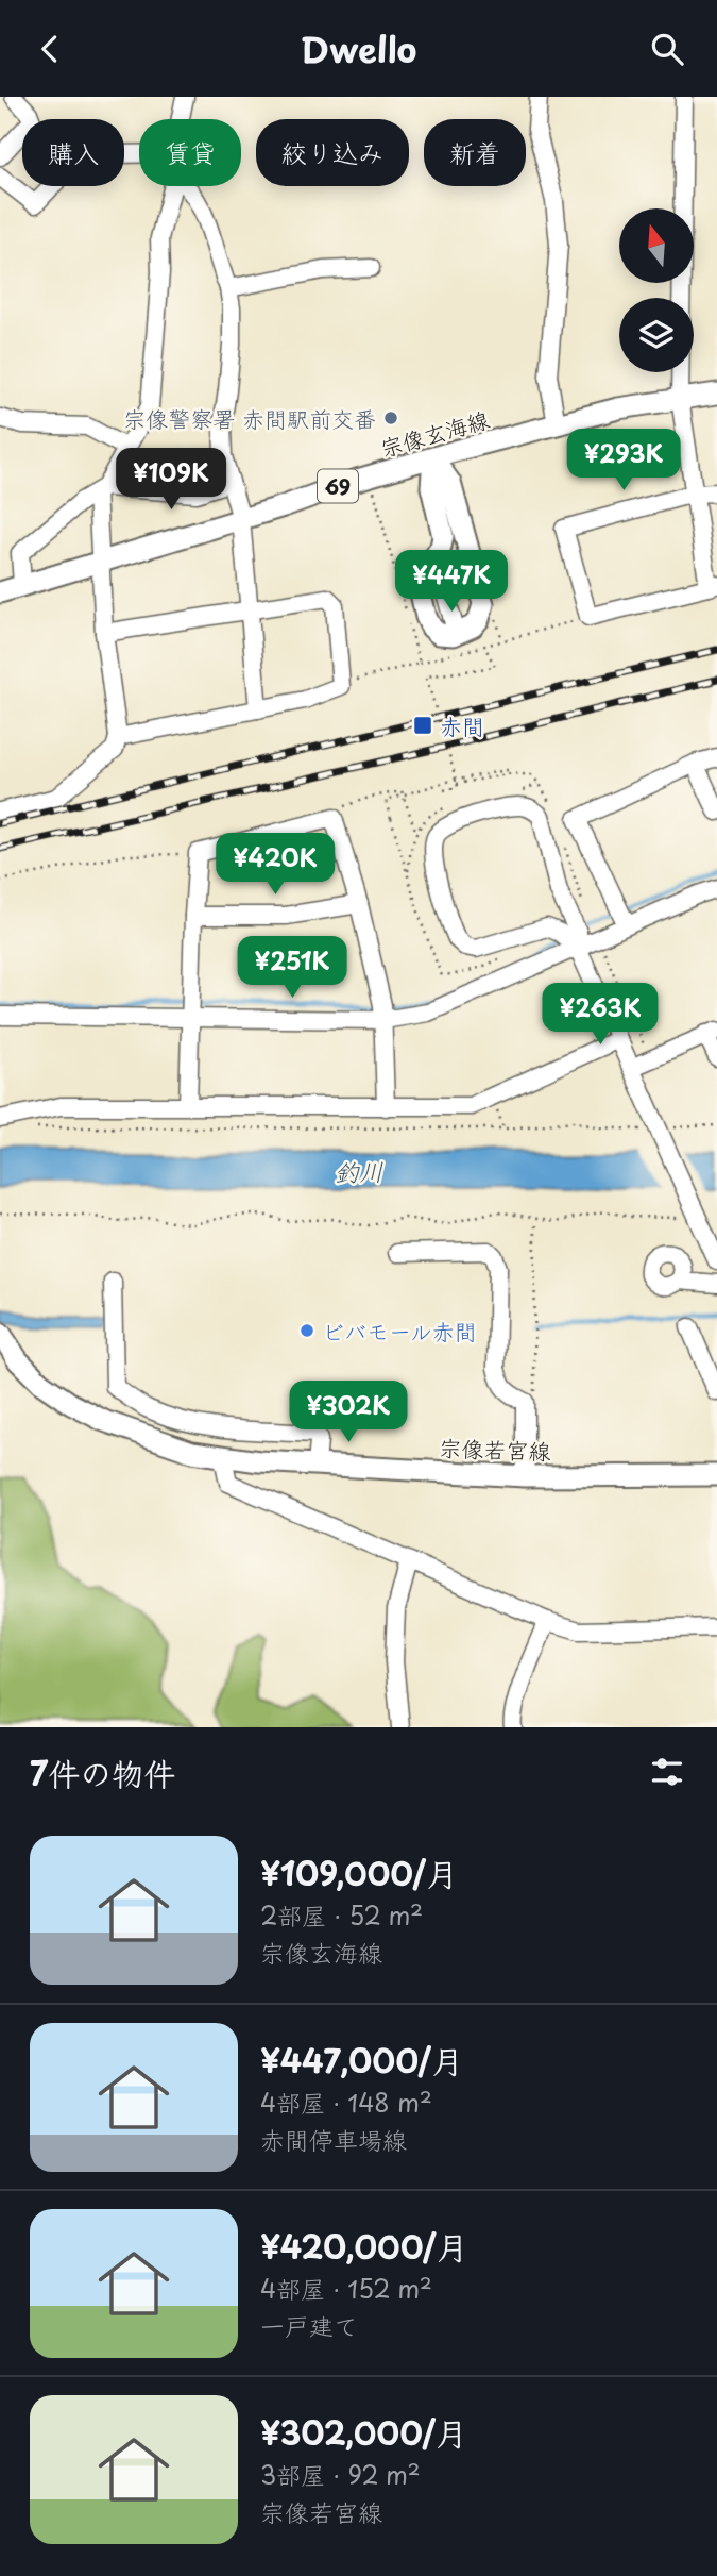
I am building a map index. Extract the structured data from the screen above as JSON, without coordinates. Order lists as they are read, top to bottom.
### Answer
{
  "streets": {
    "main road": ["宗像玄海線", "69", "宗像若宮線"]
  },
  "water": ["釣川"],
  "places": {
    "other": ["宗像警察署 赤間駅前交番", "ビバモール赤間"],
    "transit": ["赤間"]
  },
  "north": "top",
  "page": {
    "header": "Dwello",
    "chip": [
      "購入",
      "賃貸",
      "絞り込み",
      "新着"
    ],
    "price": [
      "¥293K",
      "¥109K",
      "¥447K",
      "¥420K",
      "¥251K",
      "¥263K",
      "¥302K"
    ],
    "heading": "7件の物件",
    "list": [
      {
        "name": "¥109,000/月",
        "note": "2部屋 · 52 m² · 宗像玄海線"
      },
      {
        "name": "¥447,000/月",
        "note": "4部屋 · 148 m² · 赤間停車場線"
      },
      {
        "name": "¥420,000/月",
        "note": "4部屋 · 152 m² · 一戸建て"
      },
      {
        "name": "¥302,000/月",
        "note": "3部屋 · 92 m² · 宗像若宮線"
      }
    ]
  }
}
